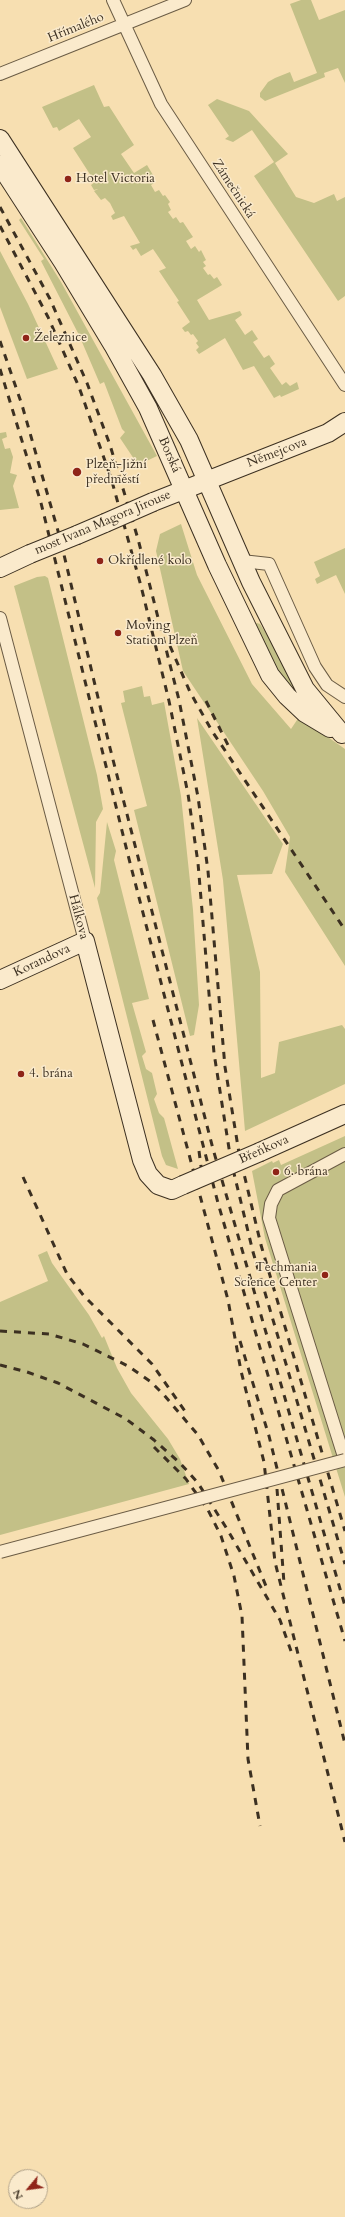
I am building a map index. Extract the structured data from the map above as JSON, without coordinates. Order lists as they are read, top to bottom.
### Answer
{
  "streets": {
    "street": [
      "Hřímalého",
      "Zámečnická",
      "Němejcova",
      "Borská",
      "most Ivana Magora Jirouse",
      "Hálkova",
      "Korandova",
      "Břeňkova"
    ]
  },
  "crossings": [
    ["Hřímalého", "Zámečnická"],
    ["Němejcova", "Borská"],
    ["Němejcova", "most Ivana Magora Jirouse"],
    ["Borská", "most Ivana Magora Jirouse"],
    ["Hálkova", "Korandova"],
    ["Hálkova", "Břeňkova"]
  ],
  "places": [
    "Hotel Victoria",
    "Železnice",
    "Plzeň-Jižní předměstí",
    "Okřídlené kolo",
    "Moving Station Plzeň",
    "4. brána",
    "6. brána",
    "Techmania Science Center"
  ],
  "north": "bottom left"
}
